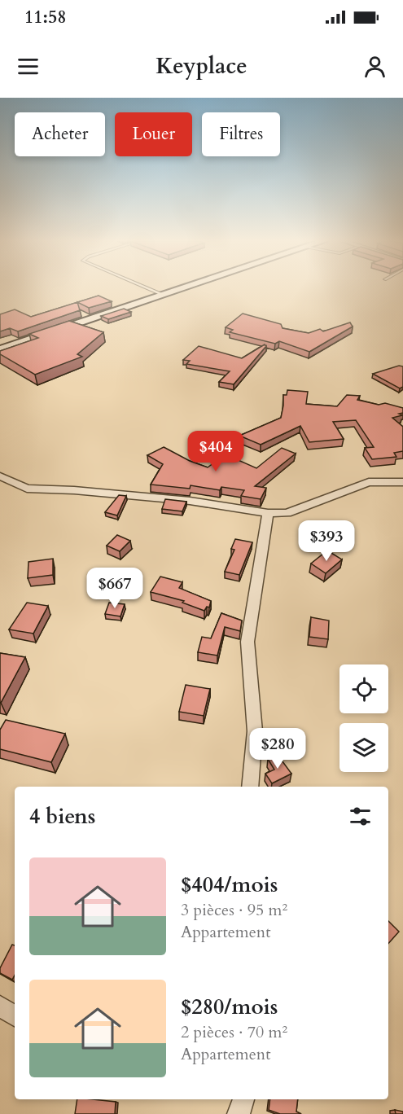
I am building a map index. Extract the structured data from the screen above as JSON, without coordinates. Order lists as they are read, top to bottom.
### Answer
{
  "page": {
    "status": "11:58",
    "header": "Keyplace",
    "chip": ["Acheter", "Louer", "Filtres"],
    "price": [
      "$404",
      "$393",
      "$667",
      "$280"
    ],
    "heading": "4 biens",
    "list": [
      {
        "name": "$404/mois",
        "note": "3 pièces · 95 m² · Appartement"
      },
      {
        "name": "$280/mois",
        "note": "2 pièces · 70 m² · Appartement"
      }
    ]
  }
}
